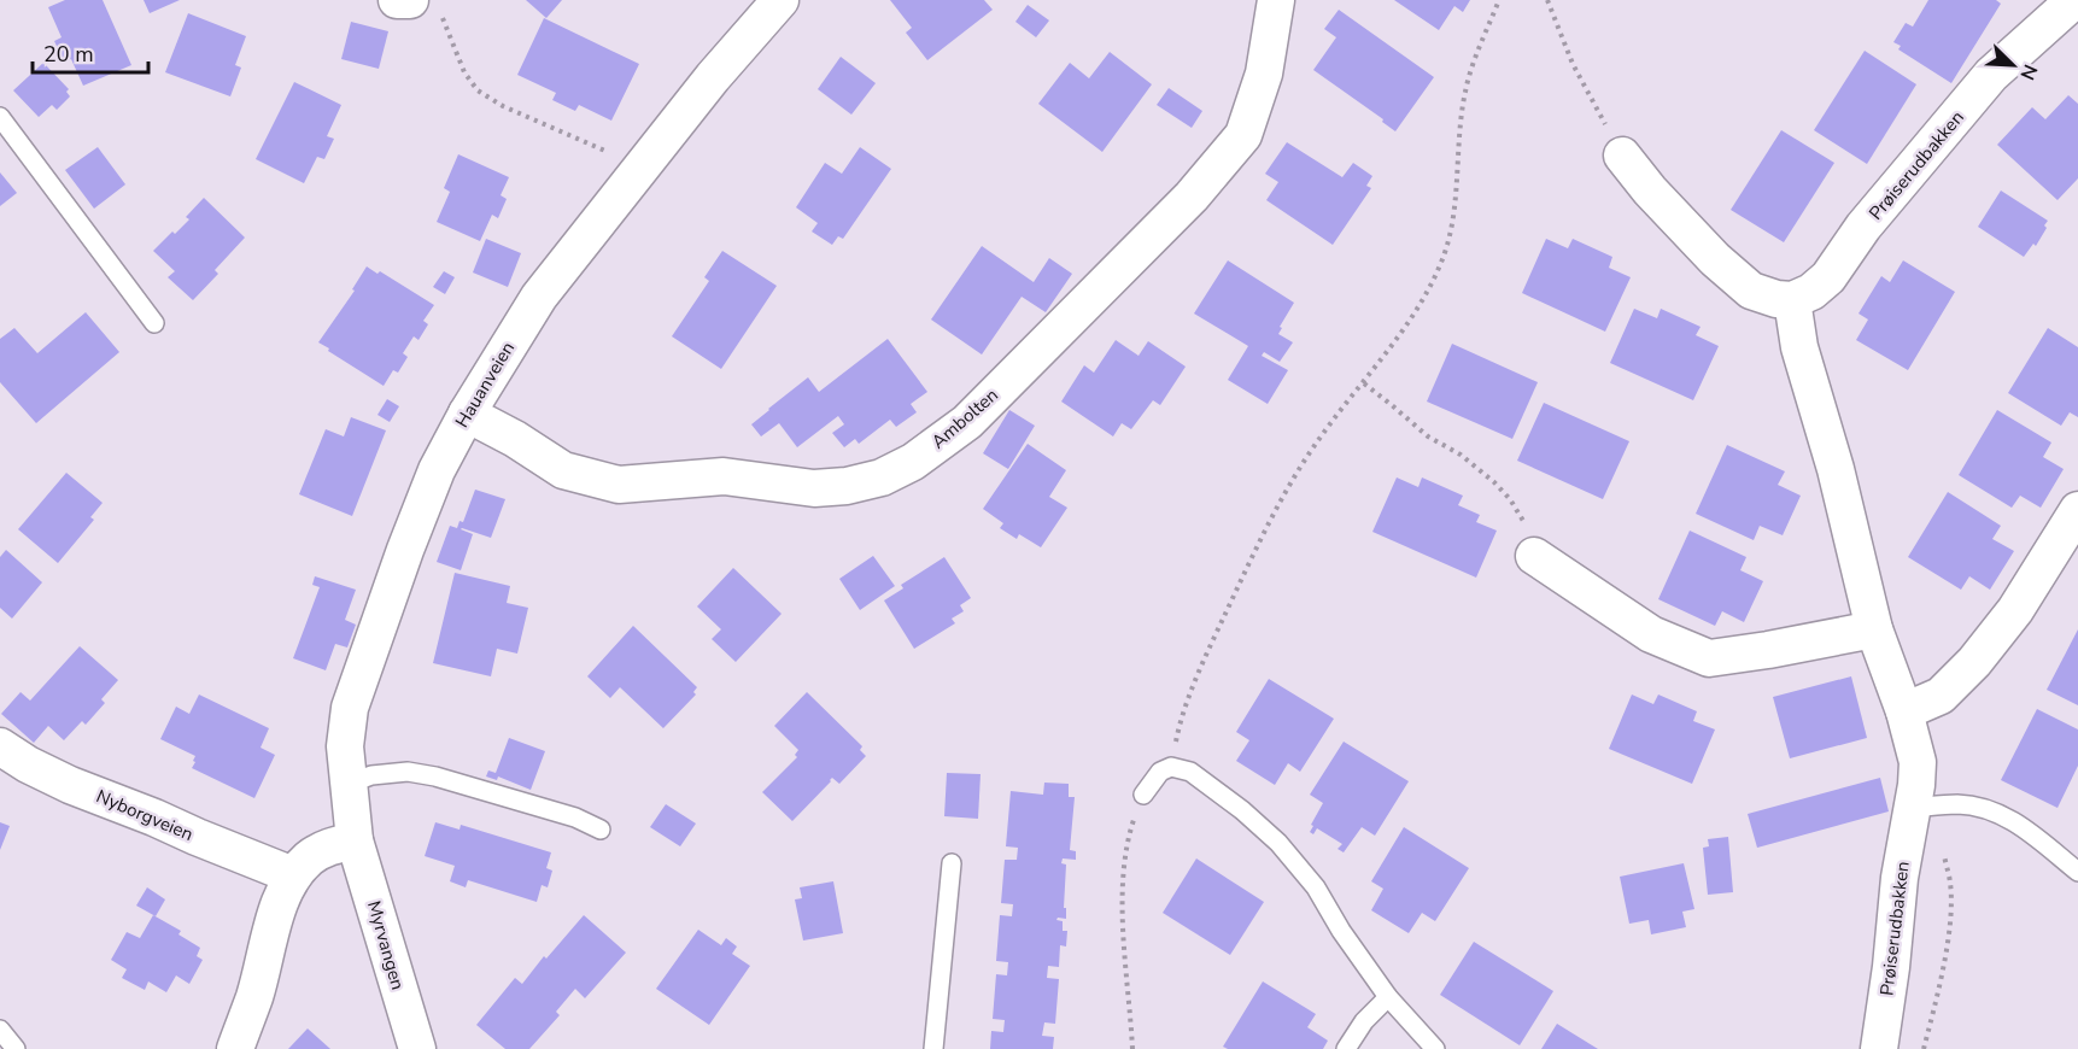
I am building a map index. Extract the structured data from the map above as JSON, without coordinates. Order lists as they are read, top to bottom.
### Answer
{
  "streets": {
    "street": [
      "Prøiserudbakken",
      "Hauanveien",
      "Ambolten",
      "Nyborgveien",
      "Myrvangen"
    ]
  },
  "crossings": [
    ["Hauanveien", "Ambolten"],
    ["Hauanveien", "Myrvangen"]
  ],
  "scale_bar": "20 m",
  "north": "bottom right"
}
